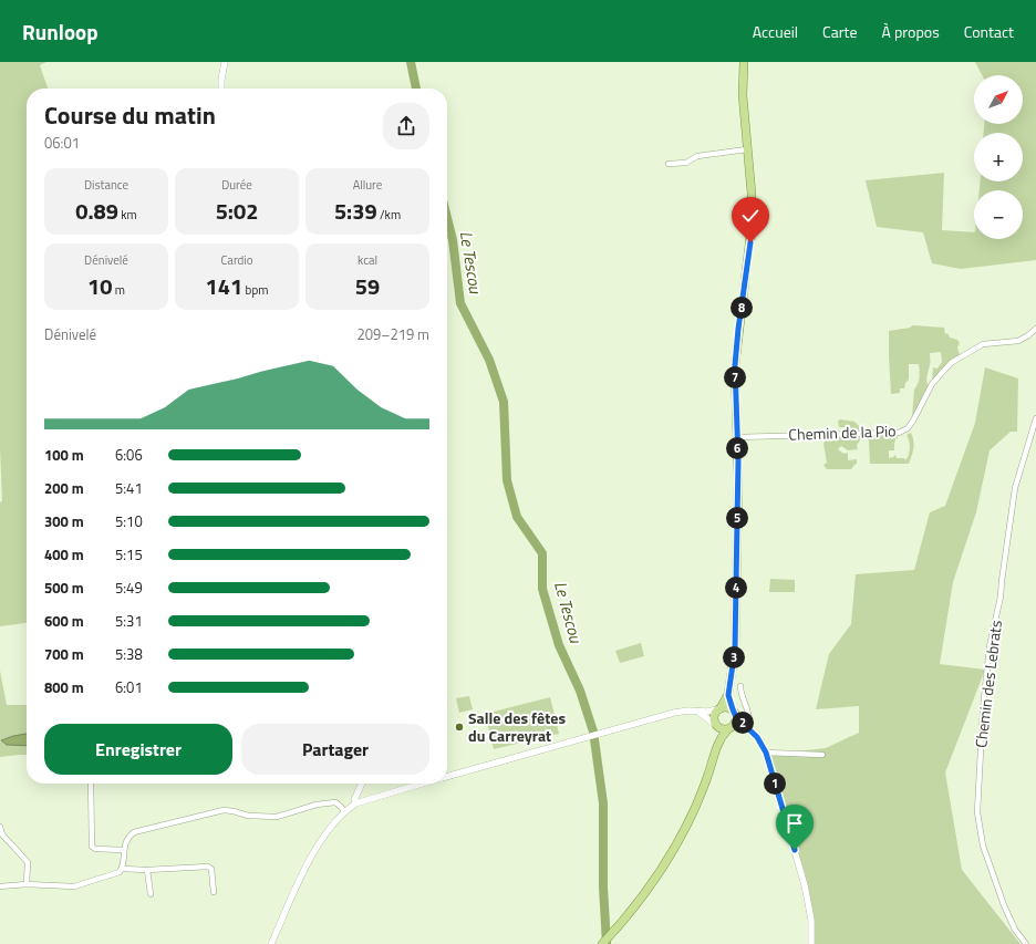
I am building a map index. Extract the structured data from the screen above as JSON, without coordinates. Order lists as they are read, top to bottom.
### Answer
{
  "streets": {
    "street": ["Chemin de la Pio", "Chemin des Lebrats"]
  },
  "water": ["Le Tescou"],
  "places": ["Salle des fêtes du Carreyrat"],
  "north": "top right",
  "page": {
    "header": "Runloop",
    "nav": [
      "Accueil",
      "Carte",
      "À propos",
      "Contact"
    ],
    "map_buttons": ["+", "−"],
    "heading": ["Course du matin", "06:01"],
    "stats": [
      ["Distance", "0.89 km"],
      ["Durée", "5:02"],
      ["Allure", "5:39 /km"],
      ["Dénivelé", "10 m"],
      ["Cardio", "141 bpm"],
      ["kcal", "59"]
    ],
    "pins": [
      "8",
      "7",
      "6",
      "5",
      "4",
      "3",
      "2",
      "1"
    ],
    "chart": ["Dénivelé", "209–219 m"],
    "list": [
      {
        "name": "100 m",
        "note": "6:06"
      },
      {
        "name": "200 m",
        "note": "5:41"
      },
      {
        "name": "300 m",
        "note": "5:10"
      },
      {
        "name": "400 m",
        "note": "5:15"
      },
      {
        "name": "500 m",
        "note": "5:49"
      },
      {
        "name": "600 m",
        "note": "5:31"
      },
      {
        "name": "700 m",
        "note": "5:38"
      },
      {
        "name": "800 m",
        "note": "6:01"
      }
    ],
    "buttons": ["Enregistrer", "Partager"]
  }
}
